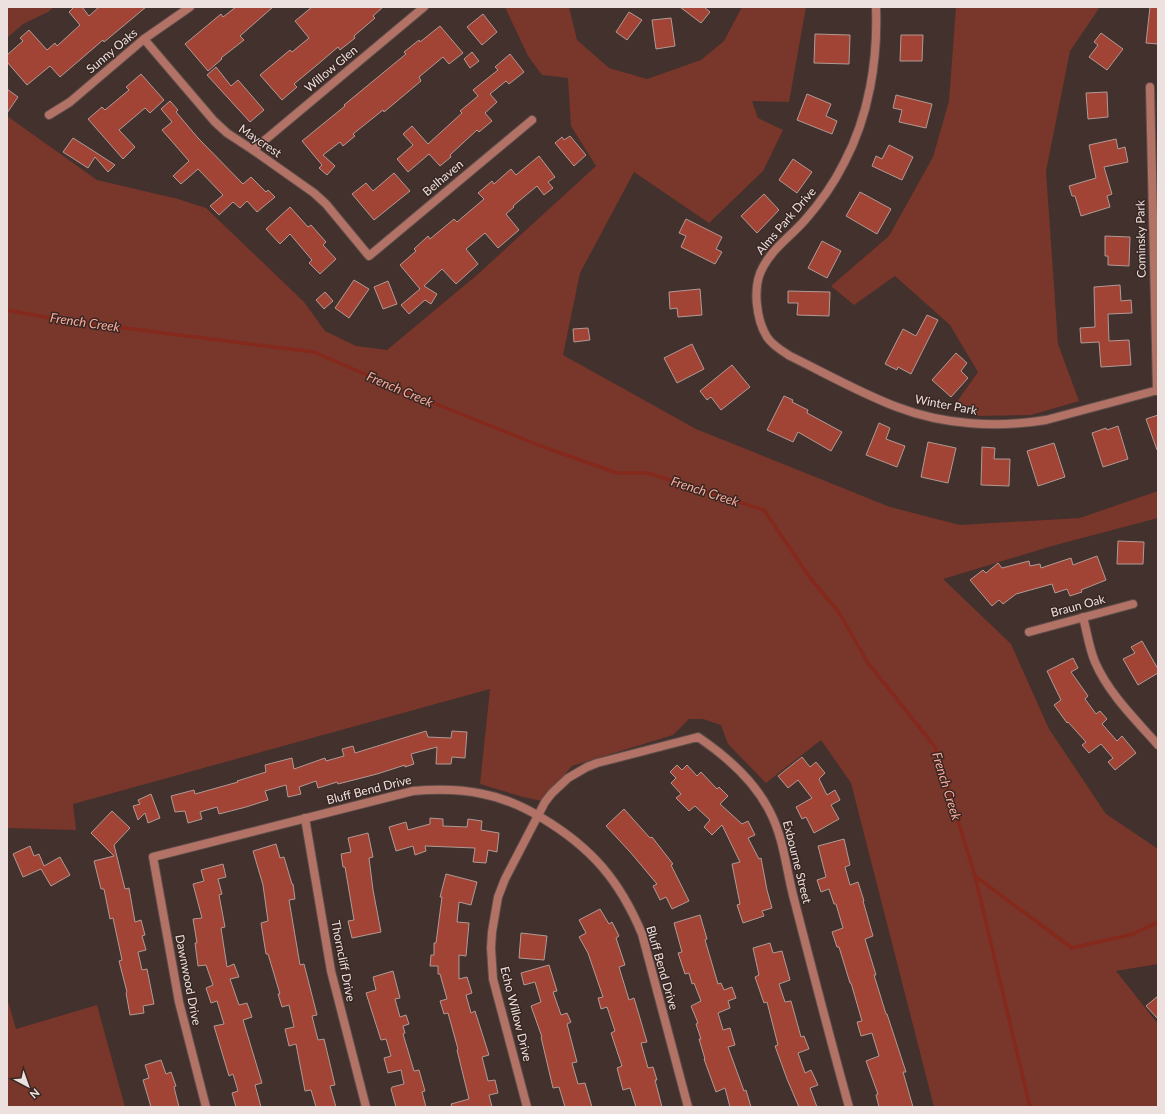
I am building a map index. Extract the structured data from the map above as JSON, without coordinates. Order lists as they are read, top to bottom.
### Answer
{
  "streets": {
    "street": [
      "Sunny Oaks",
      "Willow Glen",
      "Maycrest",
      "Belhaven",
      "Alms Park Drive",
      "Cominsky Park",
      "Winter Park",
      "Braun Oak",
      "Bluff Bend Drive",
      "Exbourne Street",
      "Thorncliff Drive",
      "Dawnwood Drive",
      "Echo Willow Drive"
    ]
  },
  "crossings": [
    ["Sunny Oaks", "Maycrest"],
    ["Willow Glen", "Maycrest"],
    ["Maycrest", "Belhaven"],
    ["Alms Park Drive", "Winter Park"],
    ["Cominsky Park", "Winter Park"],
    ["Bluff Bend Drive", "Exbourne Street"],
    ["Bluff Bend Drive", "Thorncliff Drive"],
    ["Bluff Bend Drive", "Dawnwood Drive"],
    ["Bluff Bend Drive", "Echo Willow Drive"],
    ["Exbourne Street", "Echo Willow Drive"]
  ],
  "water": ["French Creek"],
  "north": "bottom right"
}
